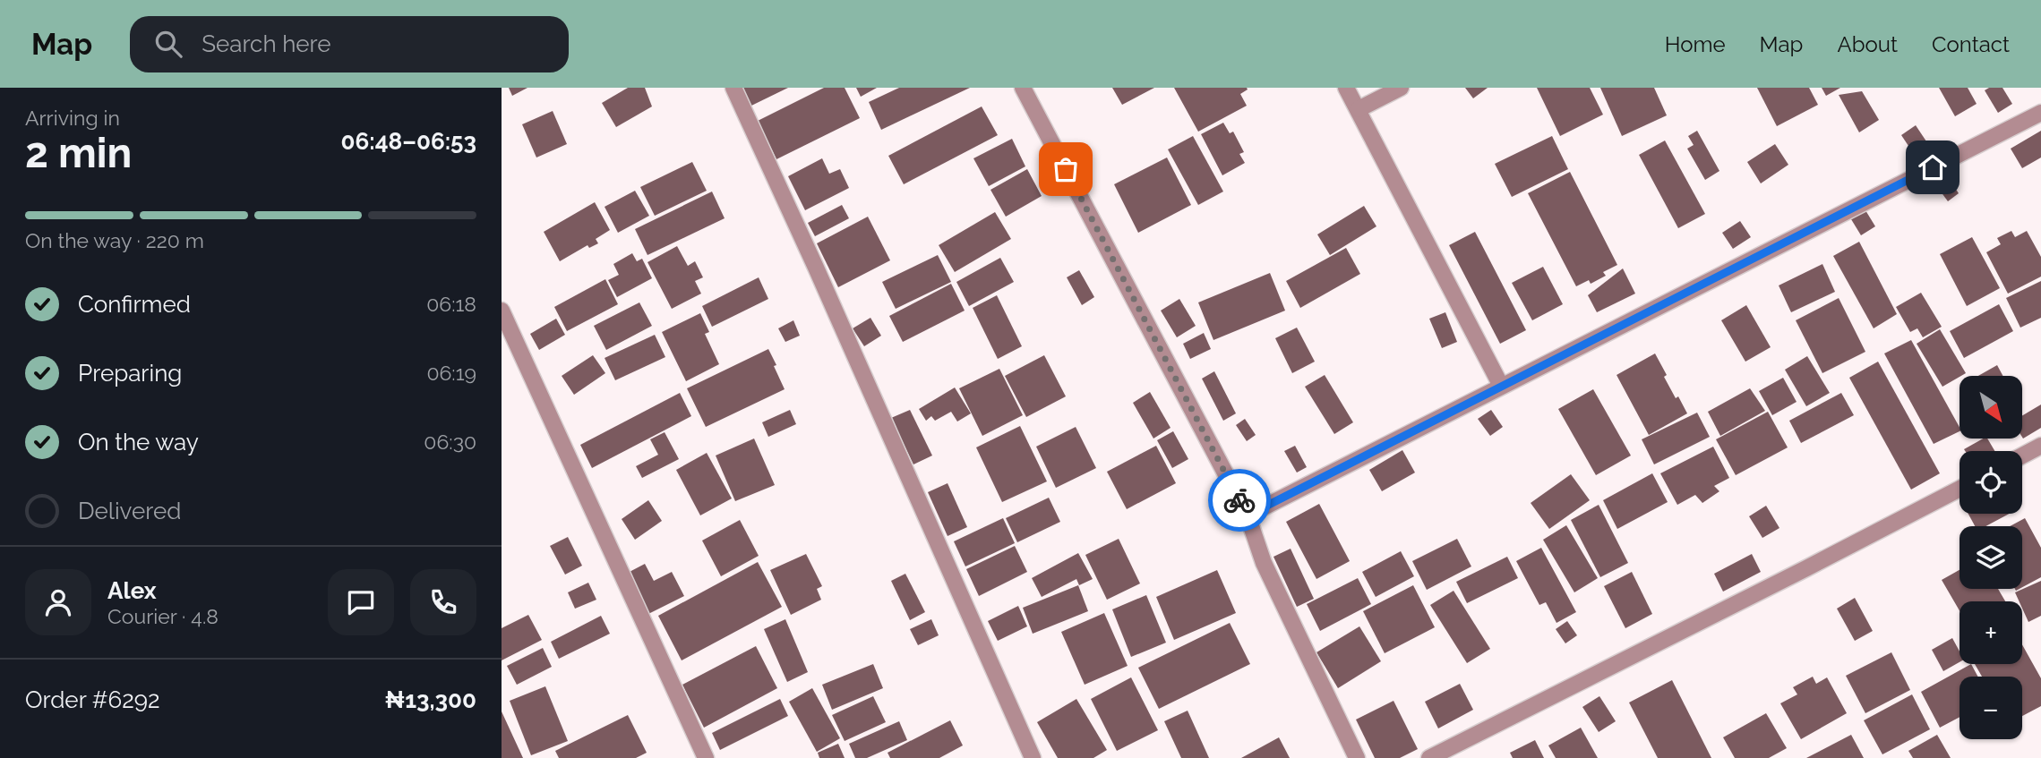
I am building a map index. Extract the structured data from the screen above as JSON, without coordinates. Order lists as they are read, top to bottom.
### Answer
{
  "north": "bottom right",
  "page": {
    "header": "Map",
    "search": "Search here",
    "nav": [
      "Home",
      "Map",
      "About",
      "Contact"
    ],
    "heading": ["2 min", "Arriving in", "06:48–06:53"],
    "panel": [
      "Alex",
      "Courier · 4.8",
      "Order #6292",
      "₦13,300"
    ],
    "bar": "On the way · 220 m",
    "list": [
      ["Confirmed", "06:18"],
      ["Preparing", "06:19"],
      ["On the way", "06:30"],
      "Delivered"
    ],
    "map_buttons": ["+", "−"]
  }
}
